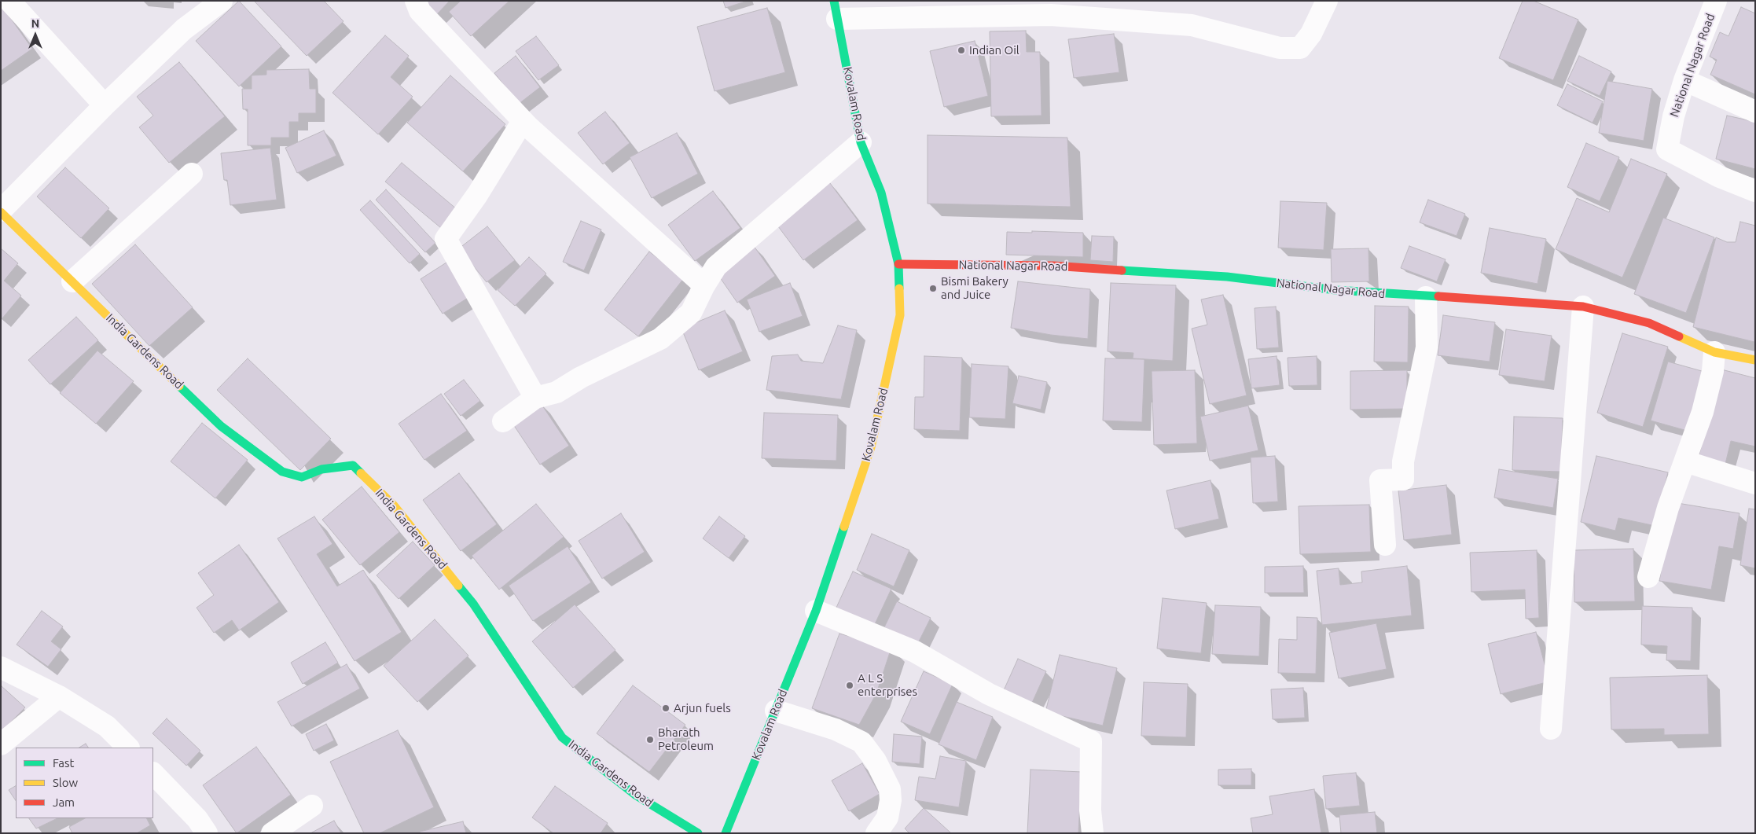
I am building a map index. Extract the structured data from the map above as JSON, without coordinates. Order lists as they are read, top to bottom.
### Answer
{
  "streets": {
    "street": ["National Nagar Road", "Kovalam Road", "India Gardens Road"]
  },
  "crossings": [
    ["National Nagar Road", "Kovalam Road"]
  ],
  "places": [
    "Indian Oil",
    "Bismi Bakery and Juice",
    "A L S enterprises",
    "Arjun fuels",
    "Bharath Petroleum"
  ],
  "legend": ["Fast", "Slow", "Jam"],
  "north": "top"
}
